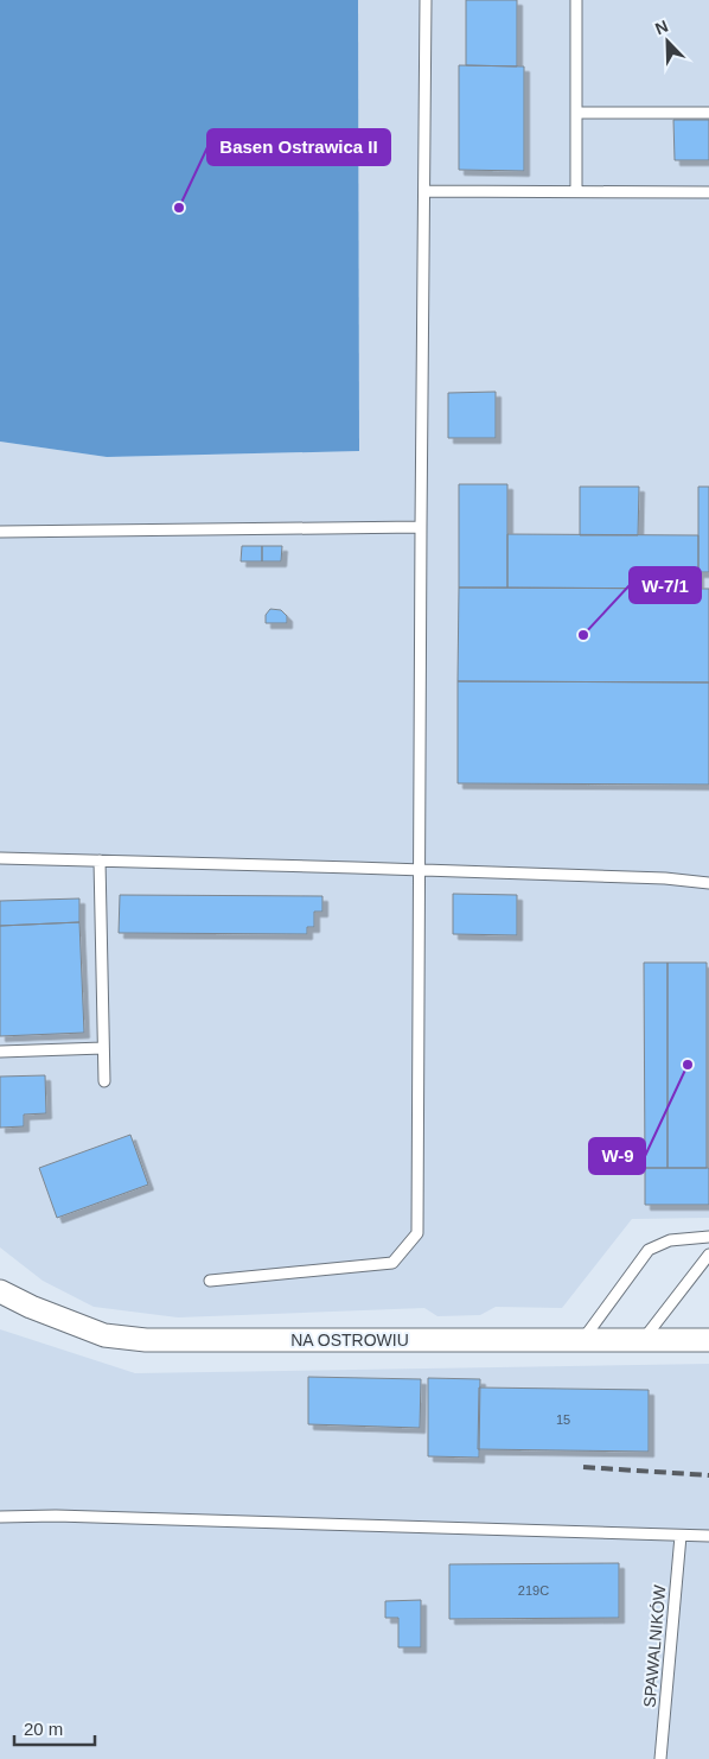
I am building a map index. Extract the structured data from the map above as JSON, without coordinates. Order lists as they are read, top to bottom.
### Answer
{
  "streets": {
    "street": ["NA OSTROWIU"],
    "lane": ["SPAWALNIKÓW"]
  },
  "places": ["Basen Ostrawica II", "W-7/1", "W-9"],
  "house_numbers": ["15", "219C"],
  "scale_bar": "20 m",
  "north": "top left"
}
